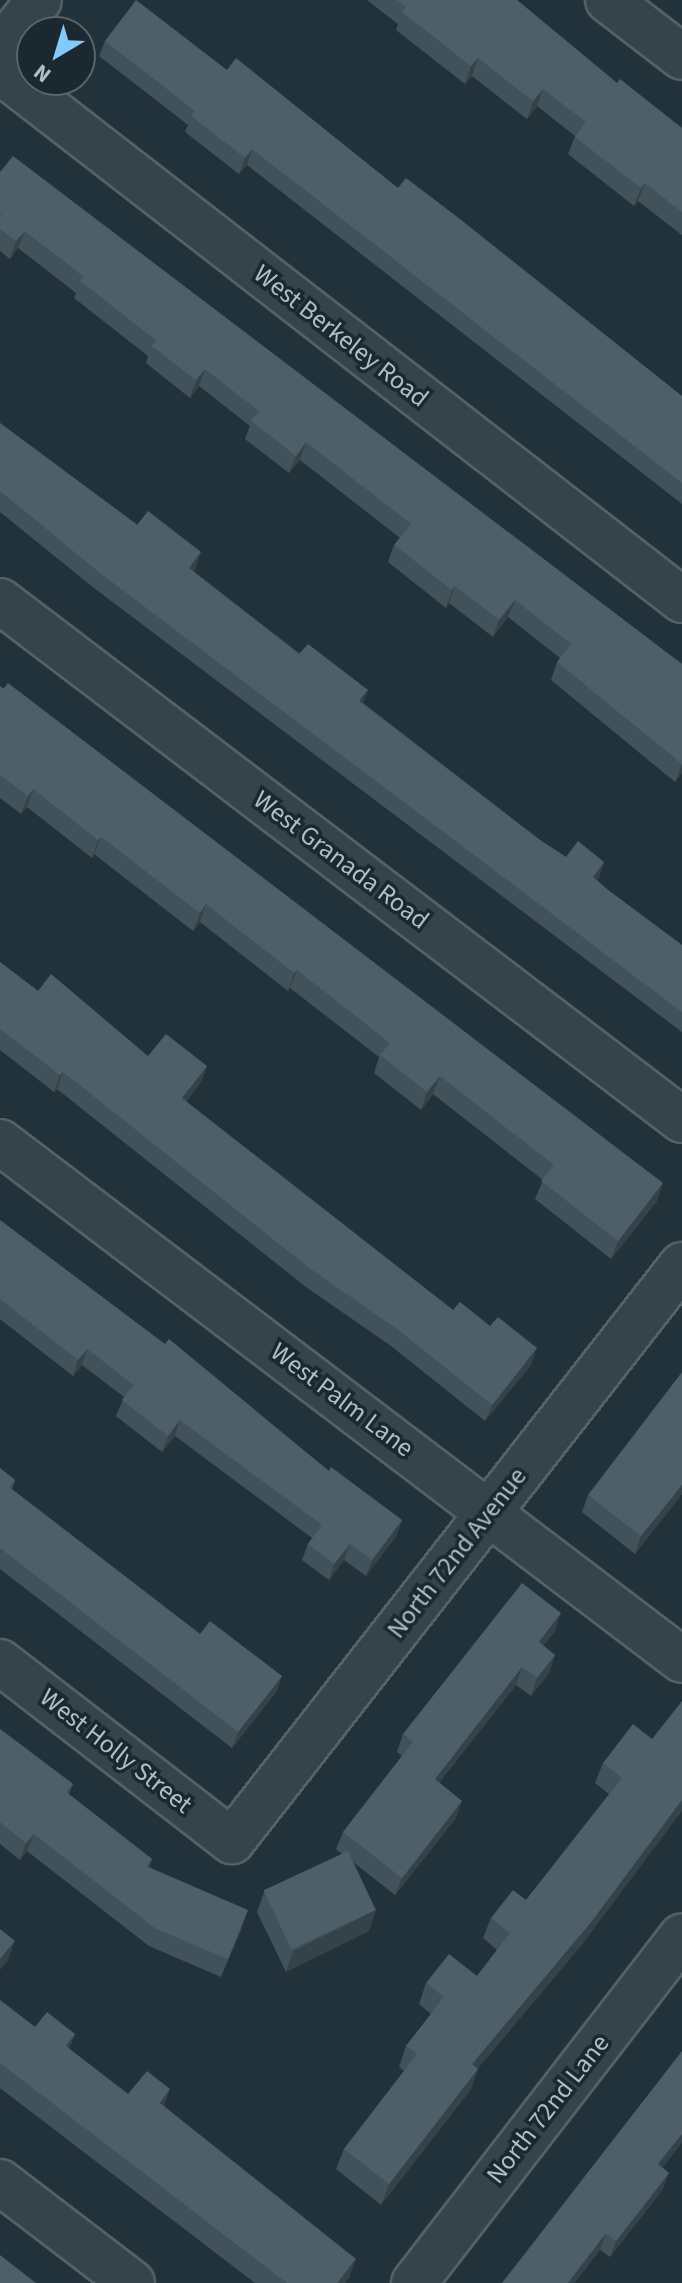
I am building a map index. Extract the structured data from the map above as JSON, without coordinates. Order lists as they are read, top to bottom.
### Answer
{
  "streets": {
    "street": [
      "West Berkeley Road",
      "West Granada Road",
      "West Palm Lane",
      "North 72nd Avenue",
      "West Holly Street",
      "North 72nd Lane"
    ]
  },
  "crossings": [
    ["West Palm Lane", "North 72nd Avenue"],
    ["North 72nd Avenue", "West Holly Street"]
  ],
  "north": "bottom left"
}
